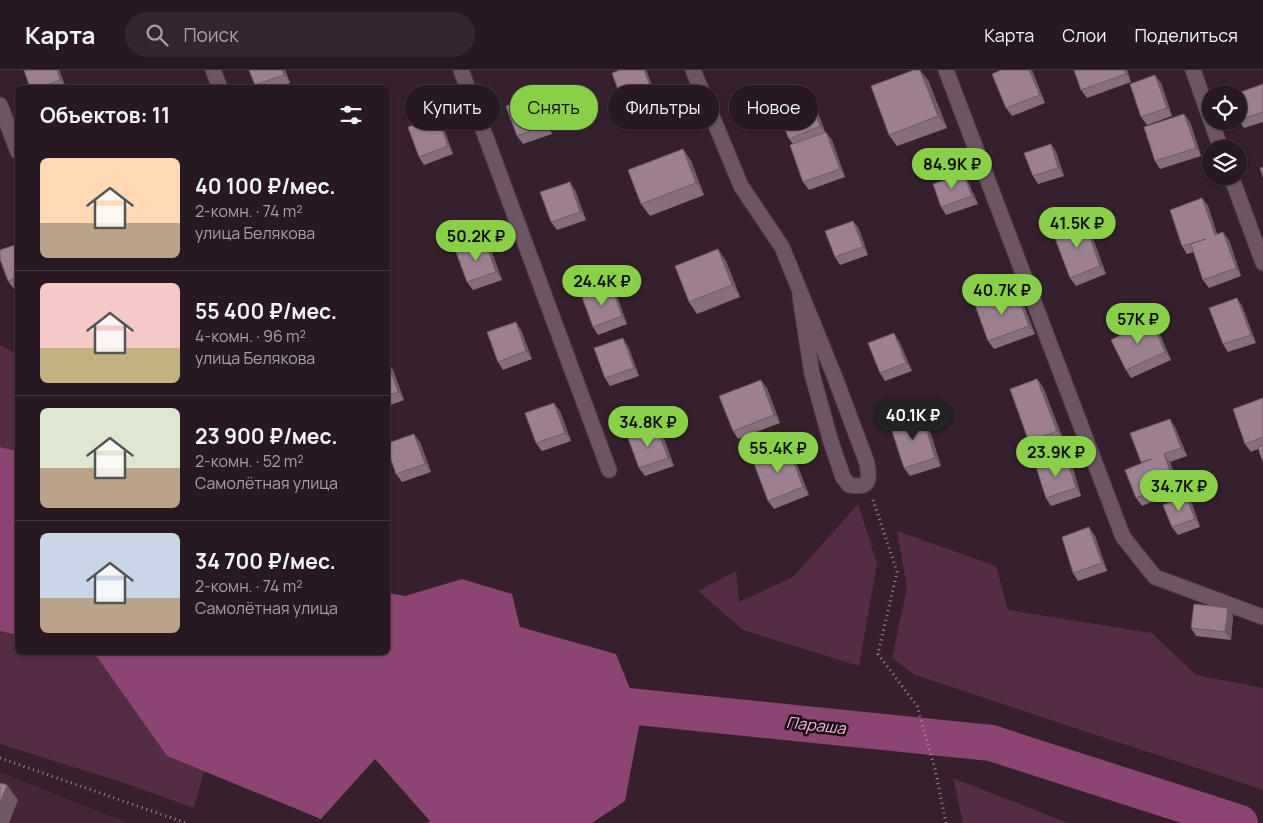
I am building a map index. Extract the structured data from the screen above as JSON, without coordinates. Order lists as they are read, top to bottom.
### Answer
{
  "water": ["Параша"],
  "page": {
    "header": "Карта",
    "search": "Поиск",
    "nav": ["Карта", "Слои", "Поделиться"],
    "chip": [
      "Купить",
      "Снять",
      "Фильтры",
      "Новое"
    ],
    "heading": "Объектов: 11",
    "list": [
      {
        "name": "40 100 ₽/мес.",
        "note": "2-комн. · 74 m² · улица Белякова"
      },
      {
        "name": "55 400 ₽/мес.",
        "note": "4-комн. · 96 m² · улица Белякова"
      },
      {
        "name": "23 900 ₽/мес.",
        "note": "2-комн. · 52 m² · Самолётная улица"
      },
      {
        "name": "34 700 ₽/мес.",
        "note": "2-комн. · 74 m² · Самолётная улица"
      }
    ],
    "price": [
      "84.9K ₽",
      "41.5K ₽",
      "50.2K ₽",
      "24.4K ₽",
      "40.7K ₽",
      "57K ₽",
      "40.1K ₽",
      "34.8K ₽",
      "55.4K ₽",
      "23.9K ₽",
      "34.7K ₽"
    ]
  }
}
